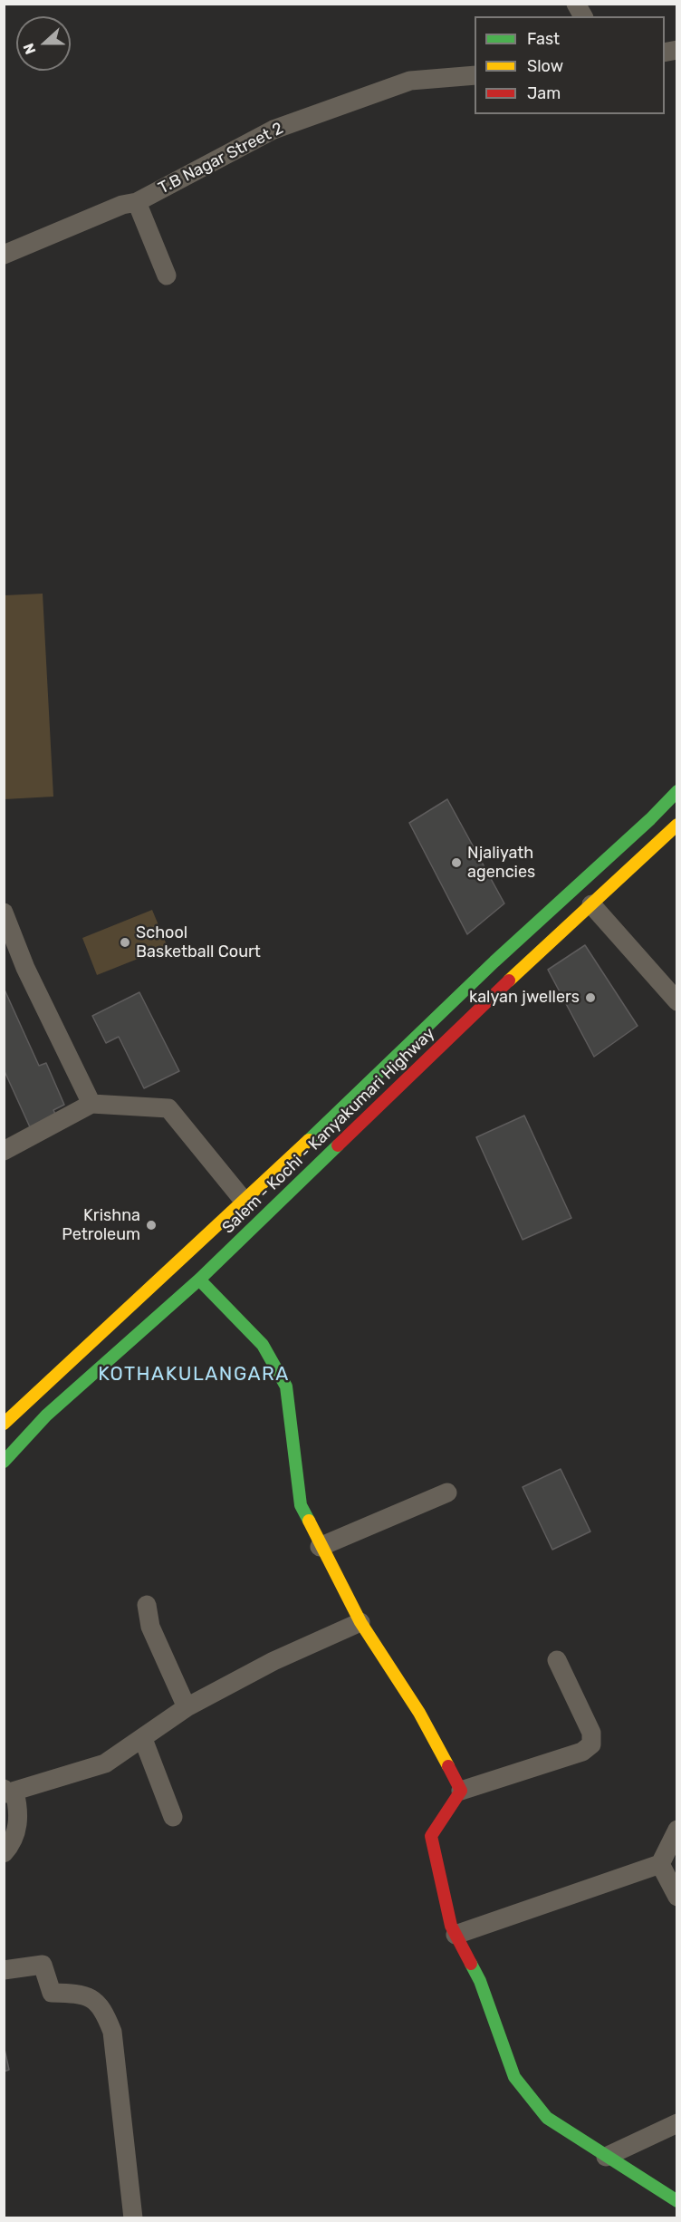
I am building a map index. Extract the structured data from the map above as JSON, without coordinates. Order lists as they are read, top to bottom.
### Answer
{
  "streets": {
    "main road": ["Salem - Kochi - Kanyakumari Highway"],
    "street": ["T.B Nagar Street 2"]
  },
  "districts": ["KOTHAKULANGARA"],
  "places": [
    "Njaliyath agencies",
    "School Basketball Court",
    "kalyan jwellers",
    "Krishna Petroleum"
  ],
  "legend": ["Fast", "Slow", "Jam"],
  "north": "left"
}
